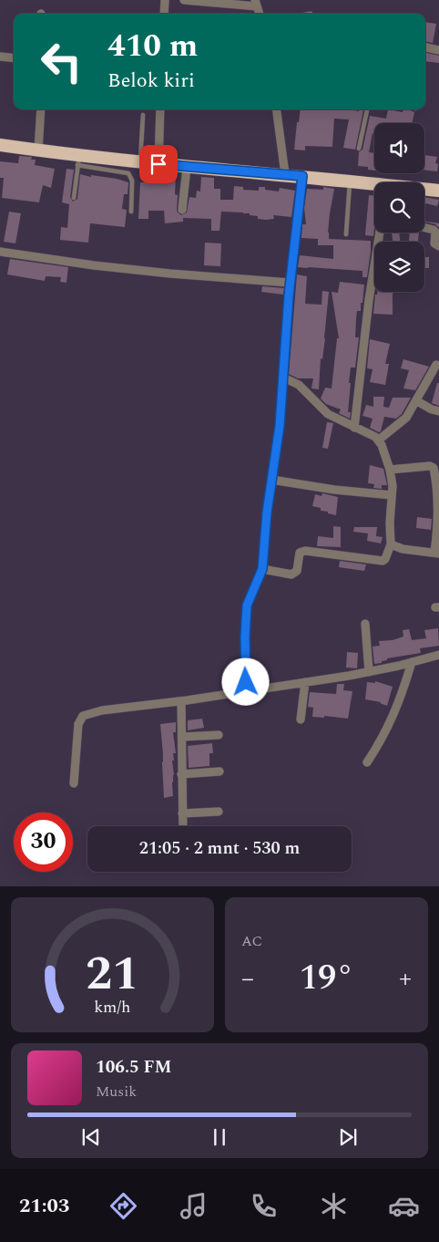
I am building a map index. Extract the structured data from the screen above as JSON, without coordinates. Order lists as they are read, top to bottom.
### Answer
{
  "page": {
    "turn": ["410 m", "Belok kiri"],
    "limit": "30",
    "trip": "21:05 · 2 mnt · 530 m",
    "tile": "AC",
    "heat": ["−", "19°", "+"],
    "song": ["106.5 FM", "Musik"],
    "tabs": "21:03",
    "gauge": ["21", "km/h"]
  }
}
